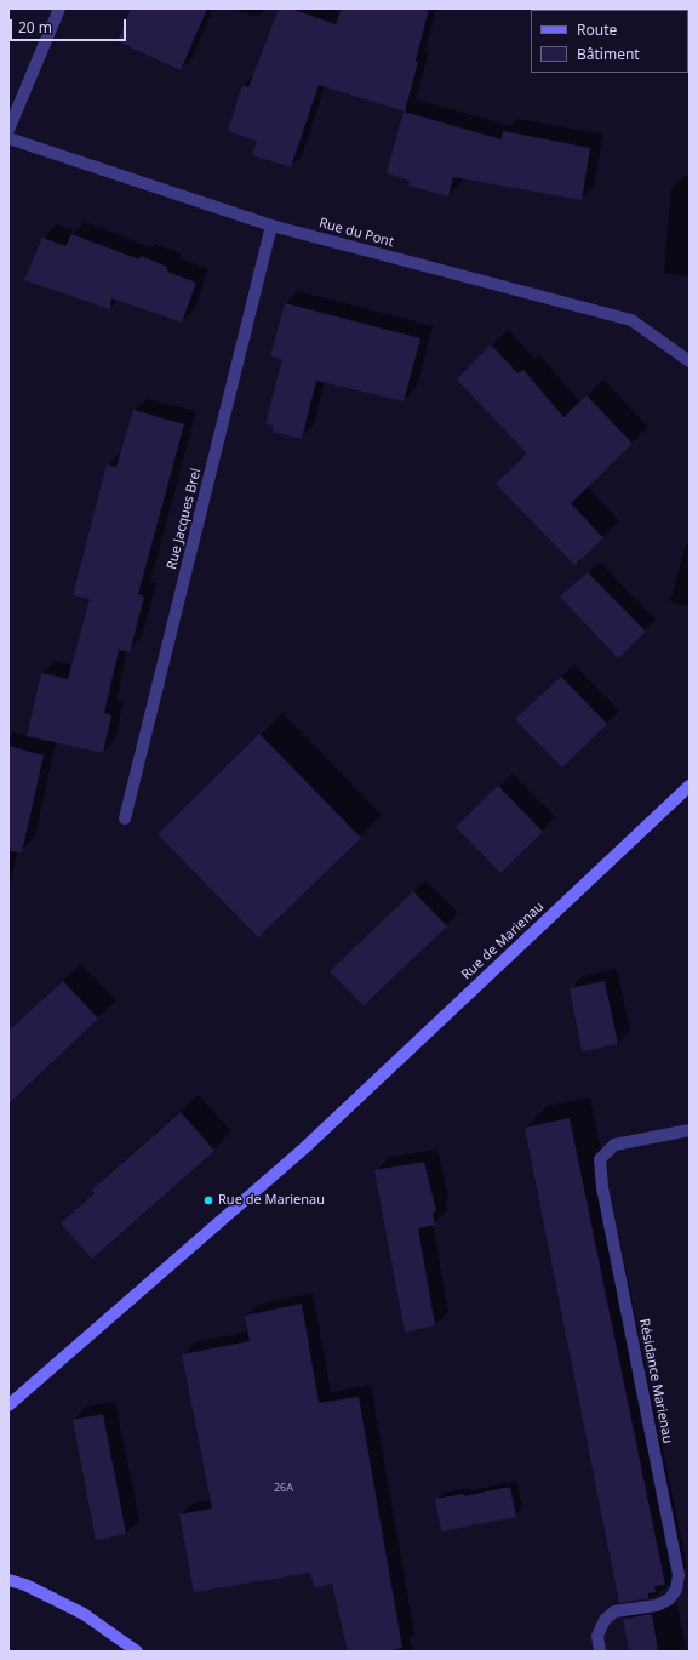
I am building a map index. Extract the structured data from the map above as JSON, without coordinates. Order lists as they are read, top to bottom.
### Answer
{
  "streets": {
    "street": [
      "Rue du Pont",
      "Rue Jacques Brel",
      "Rue de Marienau",
      "Résidance Marienau"
    ]
  },
  "crossings": [
    ["Rue du Pont", "Rue Jacques Brel"]
  ],
  "places": ["Rue de Marienau"],
  "house_numbers": ["26A"],
  "legend": ["Route", "Bâtiment"],
  "scale_bar": "20 m"
}
